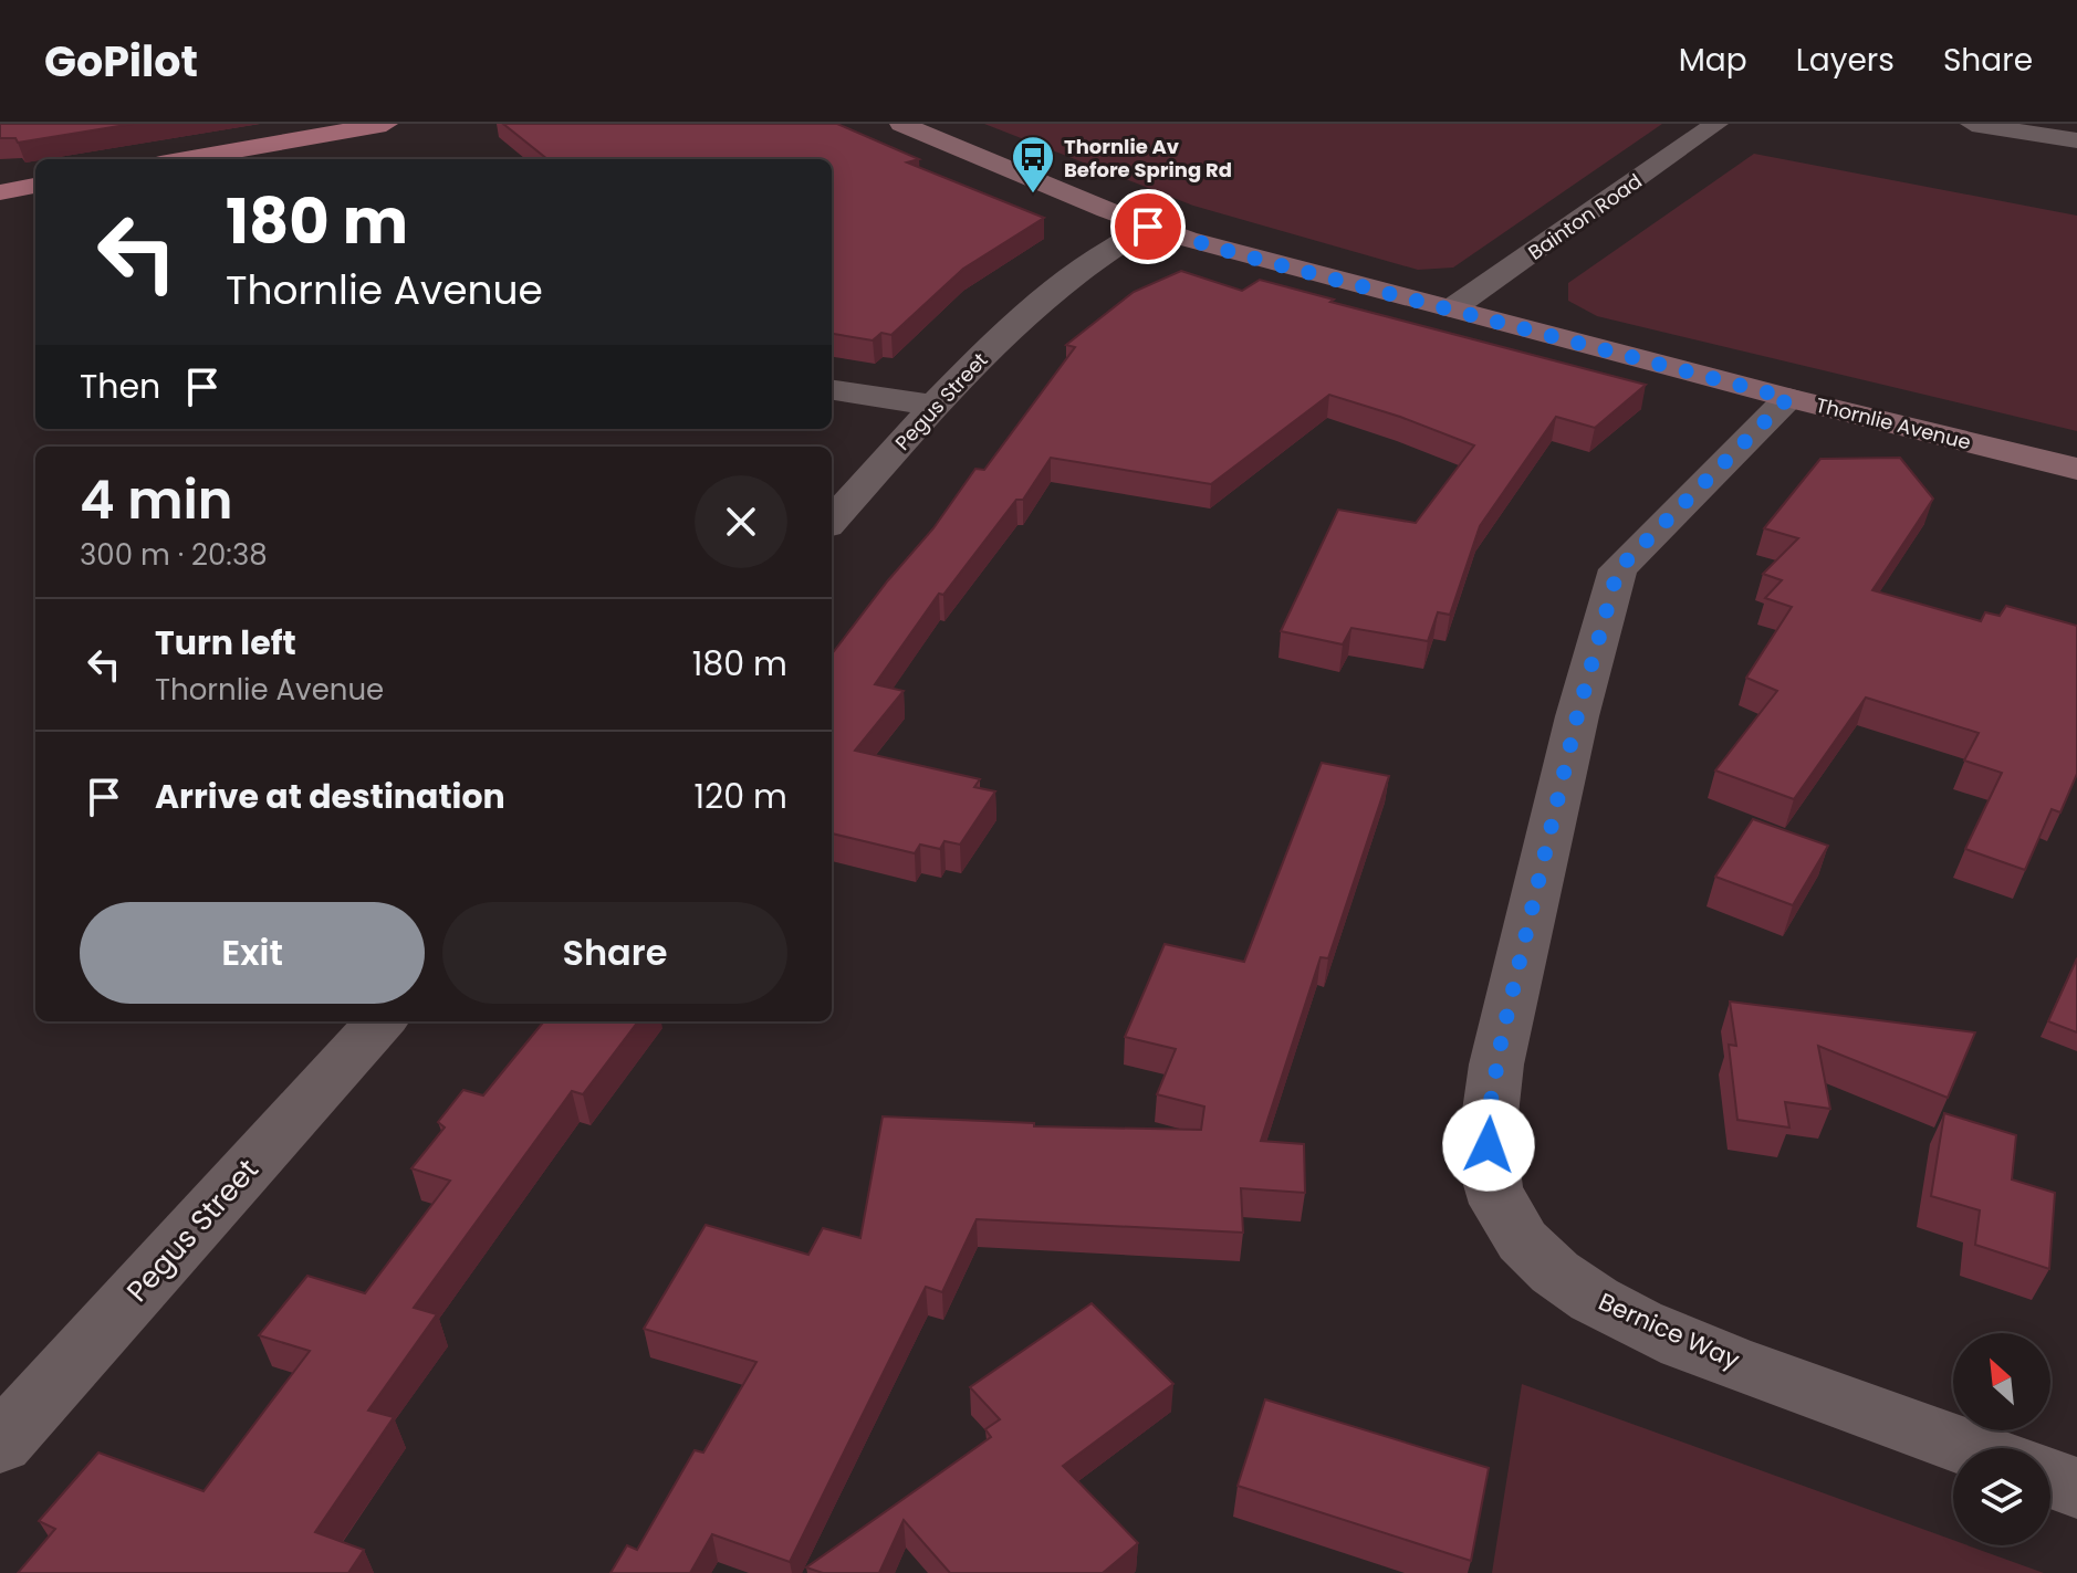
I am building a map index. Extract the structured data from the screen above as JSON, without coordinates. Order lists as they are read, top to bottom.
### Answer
{
  "streets": {
    "main road": ["Thornlie Avenue"],
    "street": ["Bainton Road", "Pegus Street", "Bernice Way"]
  },
  "crossings": [
    ["Bainton Road", "Thornlie Avenue"],
    ["Pegus Street", "Thornlie Avenue"],
    ["Thornlie Avenue", "Bernice Way"]
  ],
  "places": {
    "bus stop": ["Thornlie Av Before Spring Rd"]
  },
  "north": "top left",
  "page": {
    "header": "GoPilot",
    "nav": ["Map", "Layers", "Share"],
    "turn": ["180 m", "Thornlie Avenue"],
    "then": "Then",
    "heading": ["4 min", "300 m · 20:38"],
    "list": [
      {
        "name": "Turn left",
        "note": "Thornlie Avenue",
        "value": "180 m"
      },
      {
        "name": "Arrive at destination",
        "value": "120 m"
      }
    ],
    "buttons": ["Exit", "Share"]
  }
}
